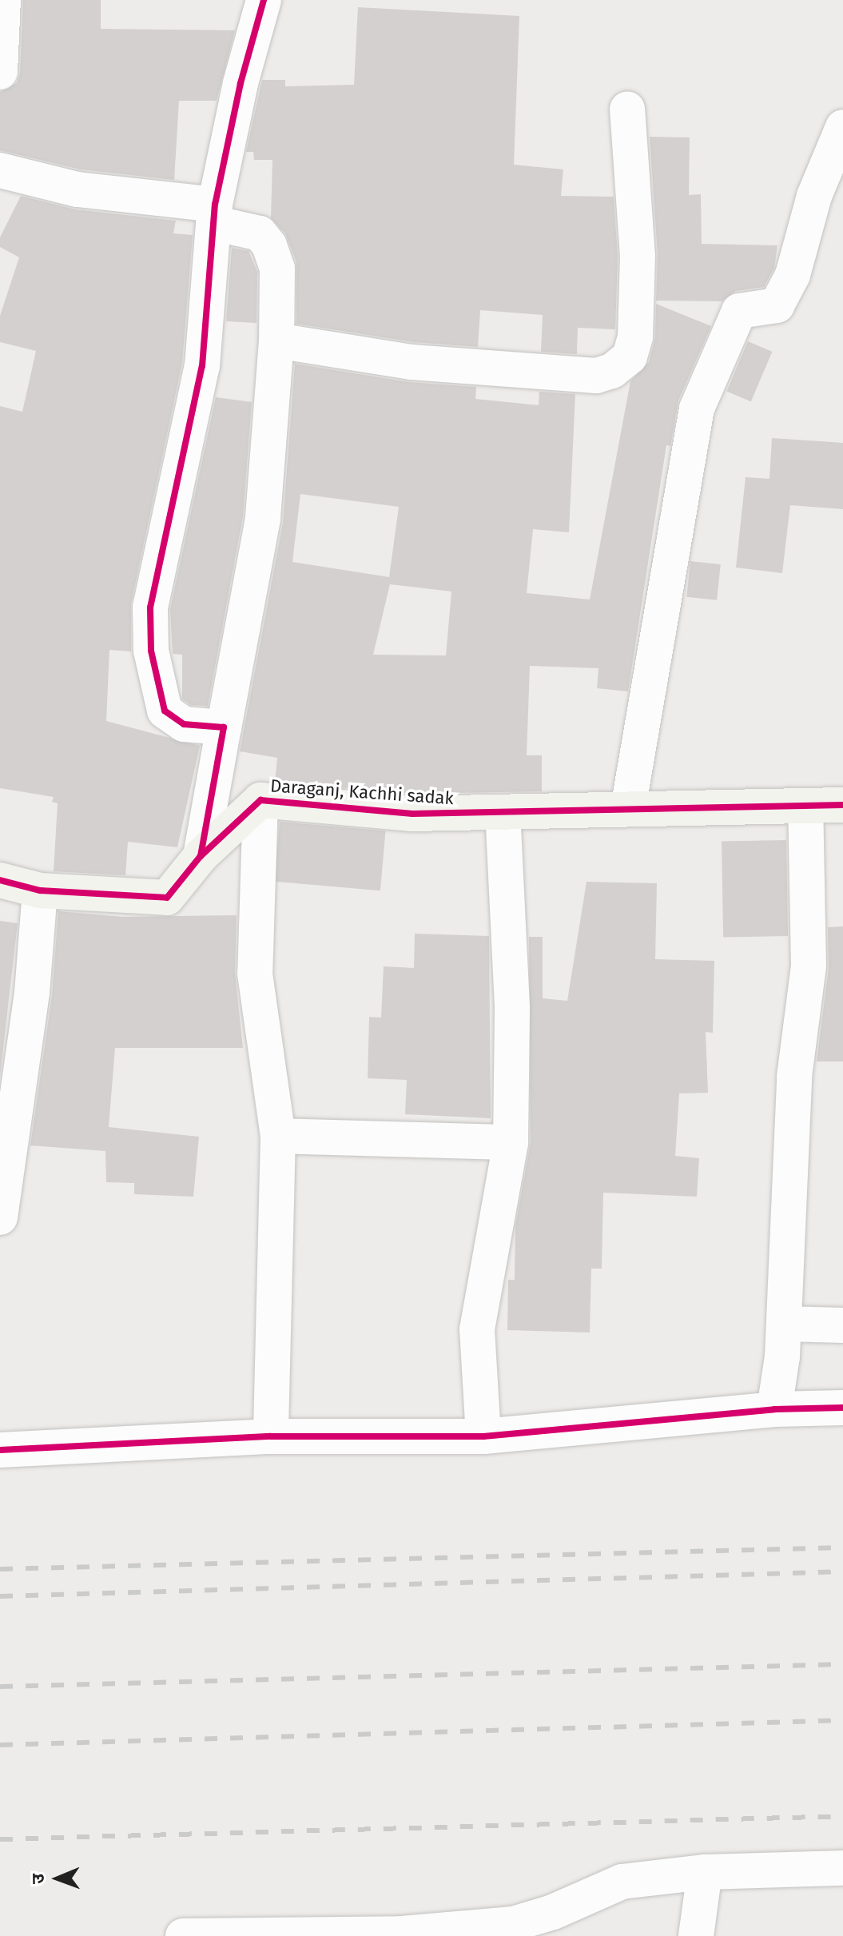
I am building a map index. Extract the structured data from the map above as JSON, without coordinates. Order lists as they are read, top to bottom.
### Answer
{
  "streets": {
    "street": ["Daraganj, Kachhi sadak"]
  },
  "north": "left"
}
